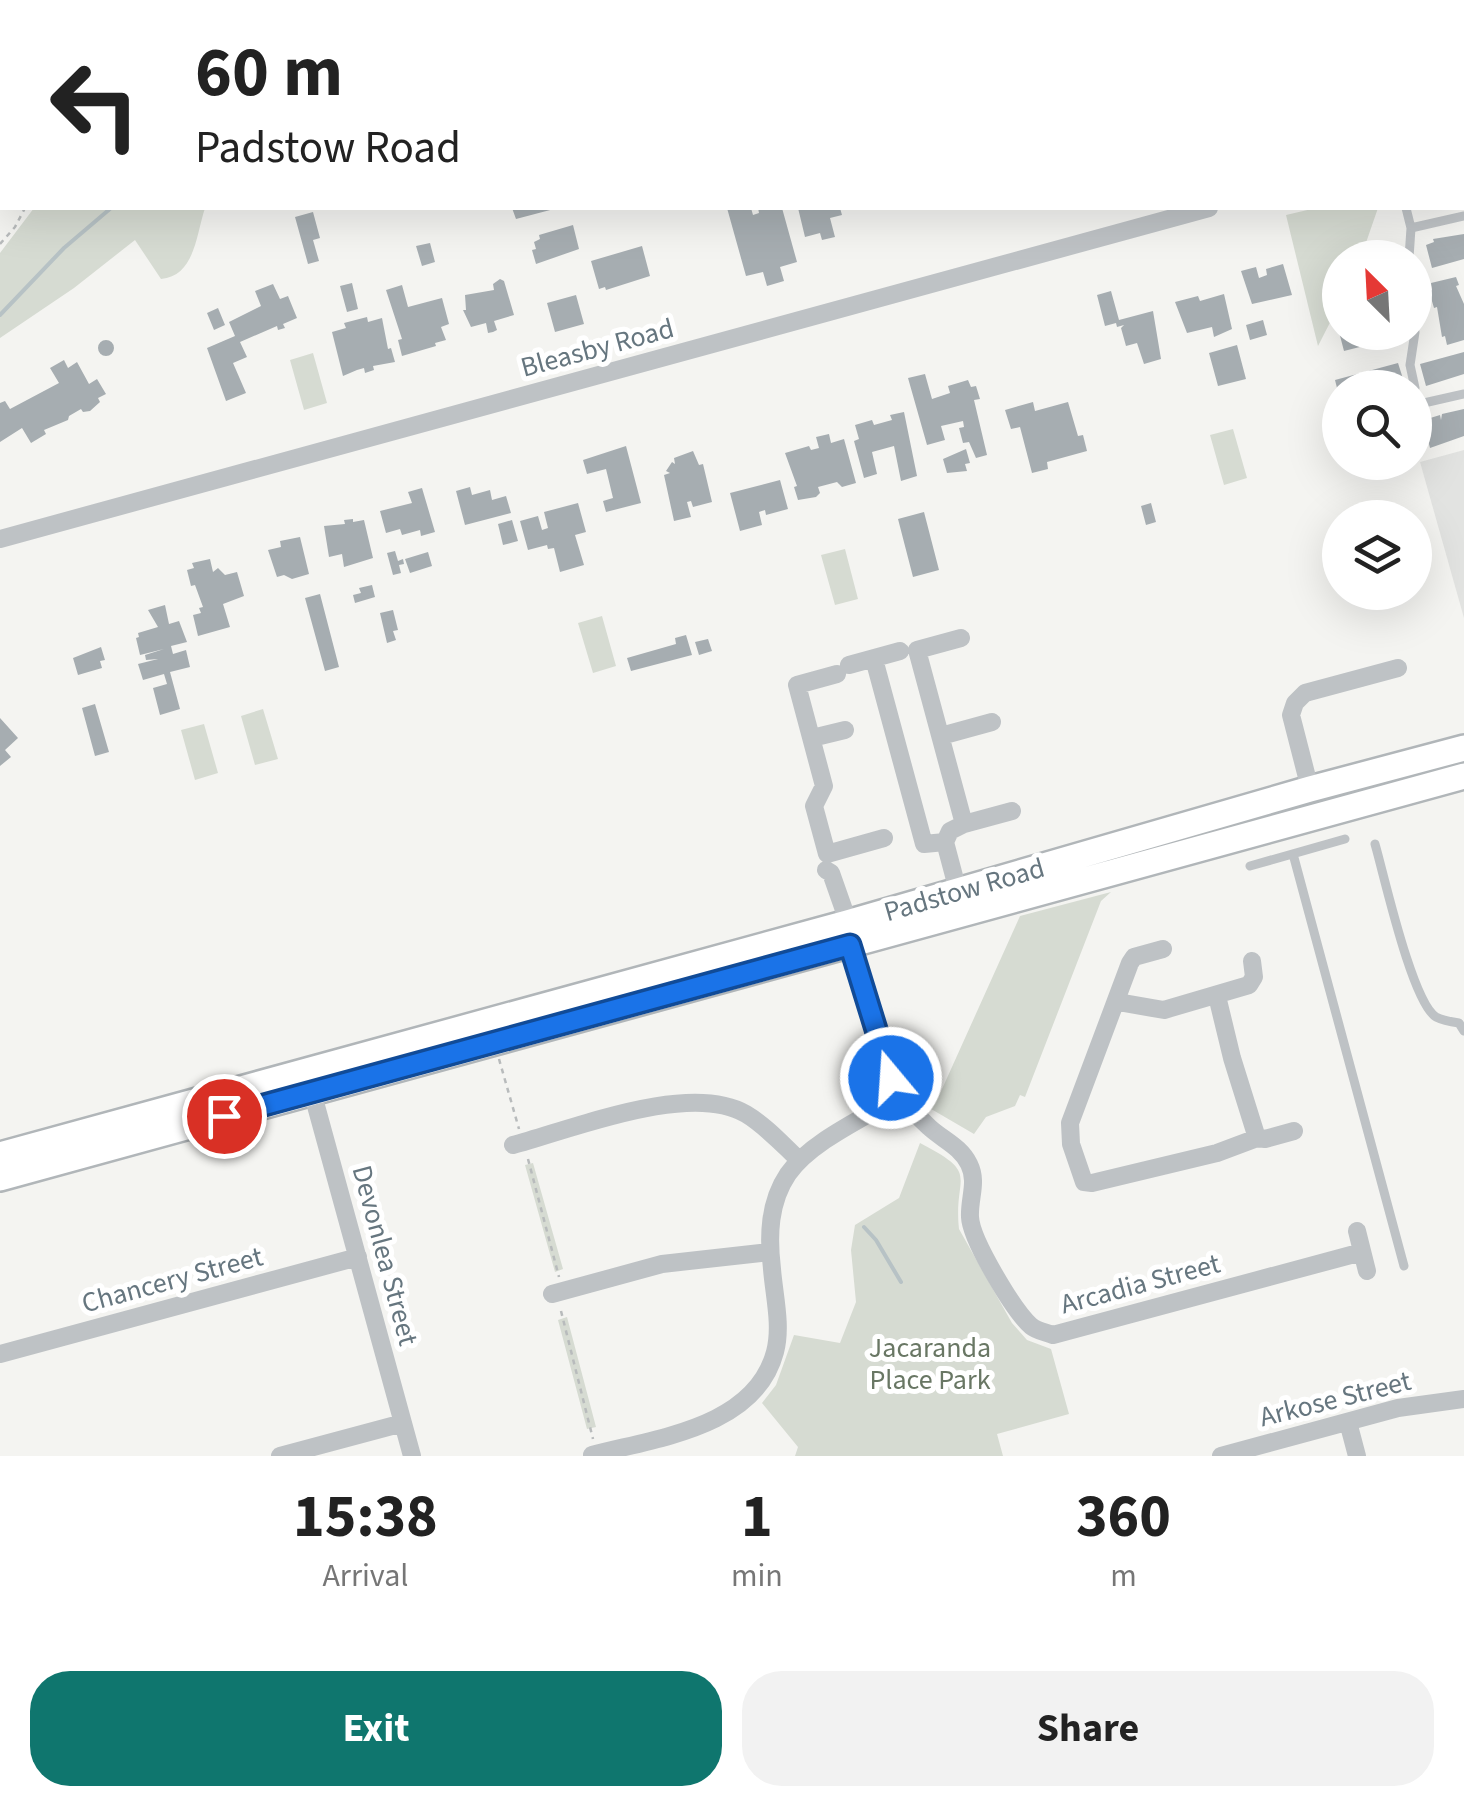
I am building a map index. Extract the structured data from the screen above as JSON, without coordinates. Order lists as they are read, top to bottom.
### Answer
{
  "streets": {
    "main road": ["Padstow Road"],
    "street": [
      "Bleasby Road",
      "Devonlea Street",
      "Chancery Street",
      "Arcadia Street",
      "Arkose Street"
    ]
  },
  "crossings": [
    ["Padstow Road", "Devonlea Street"],
    ["Padstow Road", "Arcadia Street"],
    ["Devonlea Street", "Chancery Street"]
  ],
  "parks": ["Jacaranda Place Park"],
  "north": "top left",
  "page": {
    "turn": ["60 m", "Padstow Road"],
    "eta": [
      "15:38",
      "Arrival",
      "1",
      "min",
      "360",
      "m"
    ],
    "buttons": ["Exit", "Share"]
  }
}
